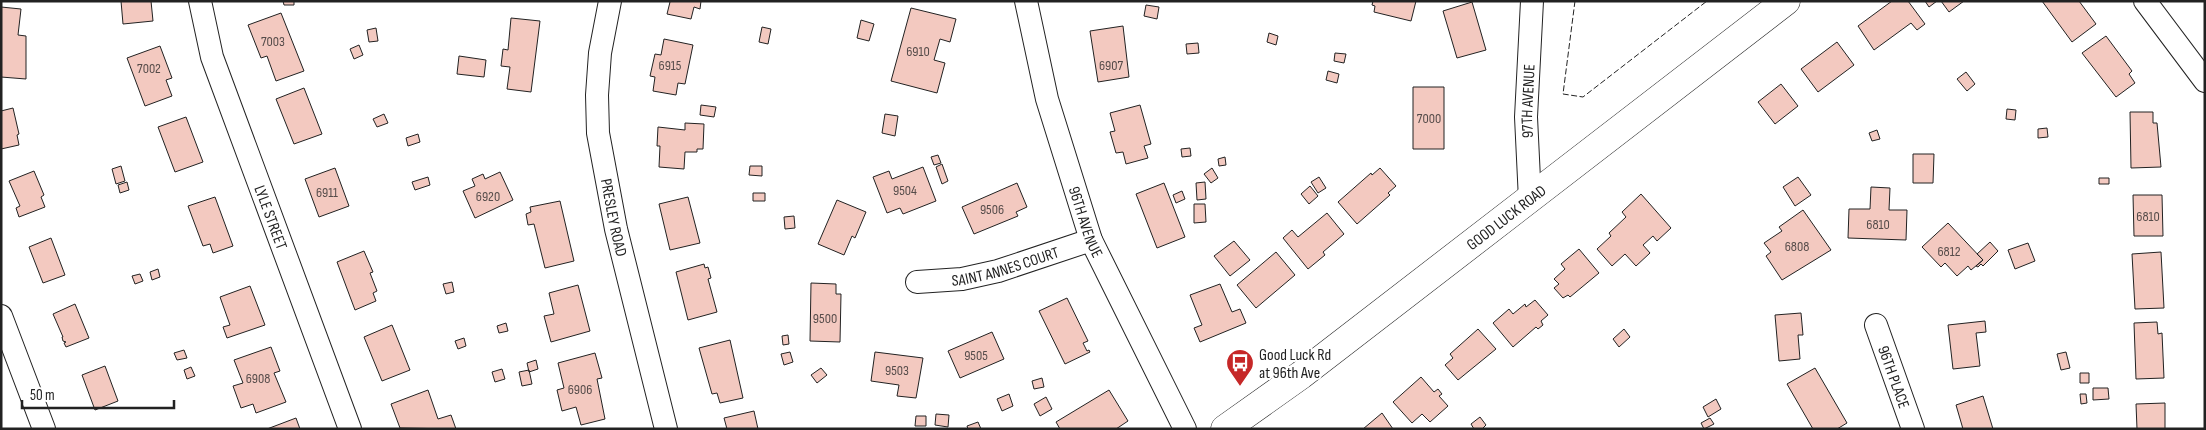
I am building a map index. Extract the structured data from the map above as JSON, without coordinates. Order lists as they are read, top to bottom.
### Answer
{
  "streets": {
    "main road": ["GOOD LUCK ROAD"],
    "street": [
      "97TH AVENUE",
      "LYLE STREET",
      "PRESLEY ROAD",
      "96TH AVENUE",
      "SAINT ANNES COURT",
      "96TH PLACE"
    ]
  },
  "crossings": [
    ["97TH AVENUE", "GOOD LUCK ROAD"],
    ["96TH AVENUE", "SAINT ANNES COURT"]
  ],
  "places": {
    "bus stop": ["Good Luck Rd at 96th Ave"]
  },
  "house_numbers": [
    "7003",
    "6910",
    "6915",
    "6907",
    "7002",
    "7000",
    "9504",
    "6911",
    "6920",
    "9506",
    "6810",
    "6810",
    "6808",
    "6812",
    "9500",
    "9505",
    "9503",
    "6908",
    "6906"
  ],
  "scale_bar": "50 m"
}
